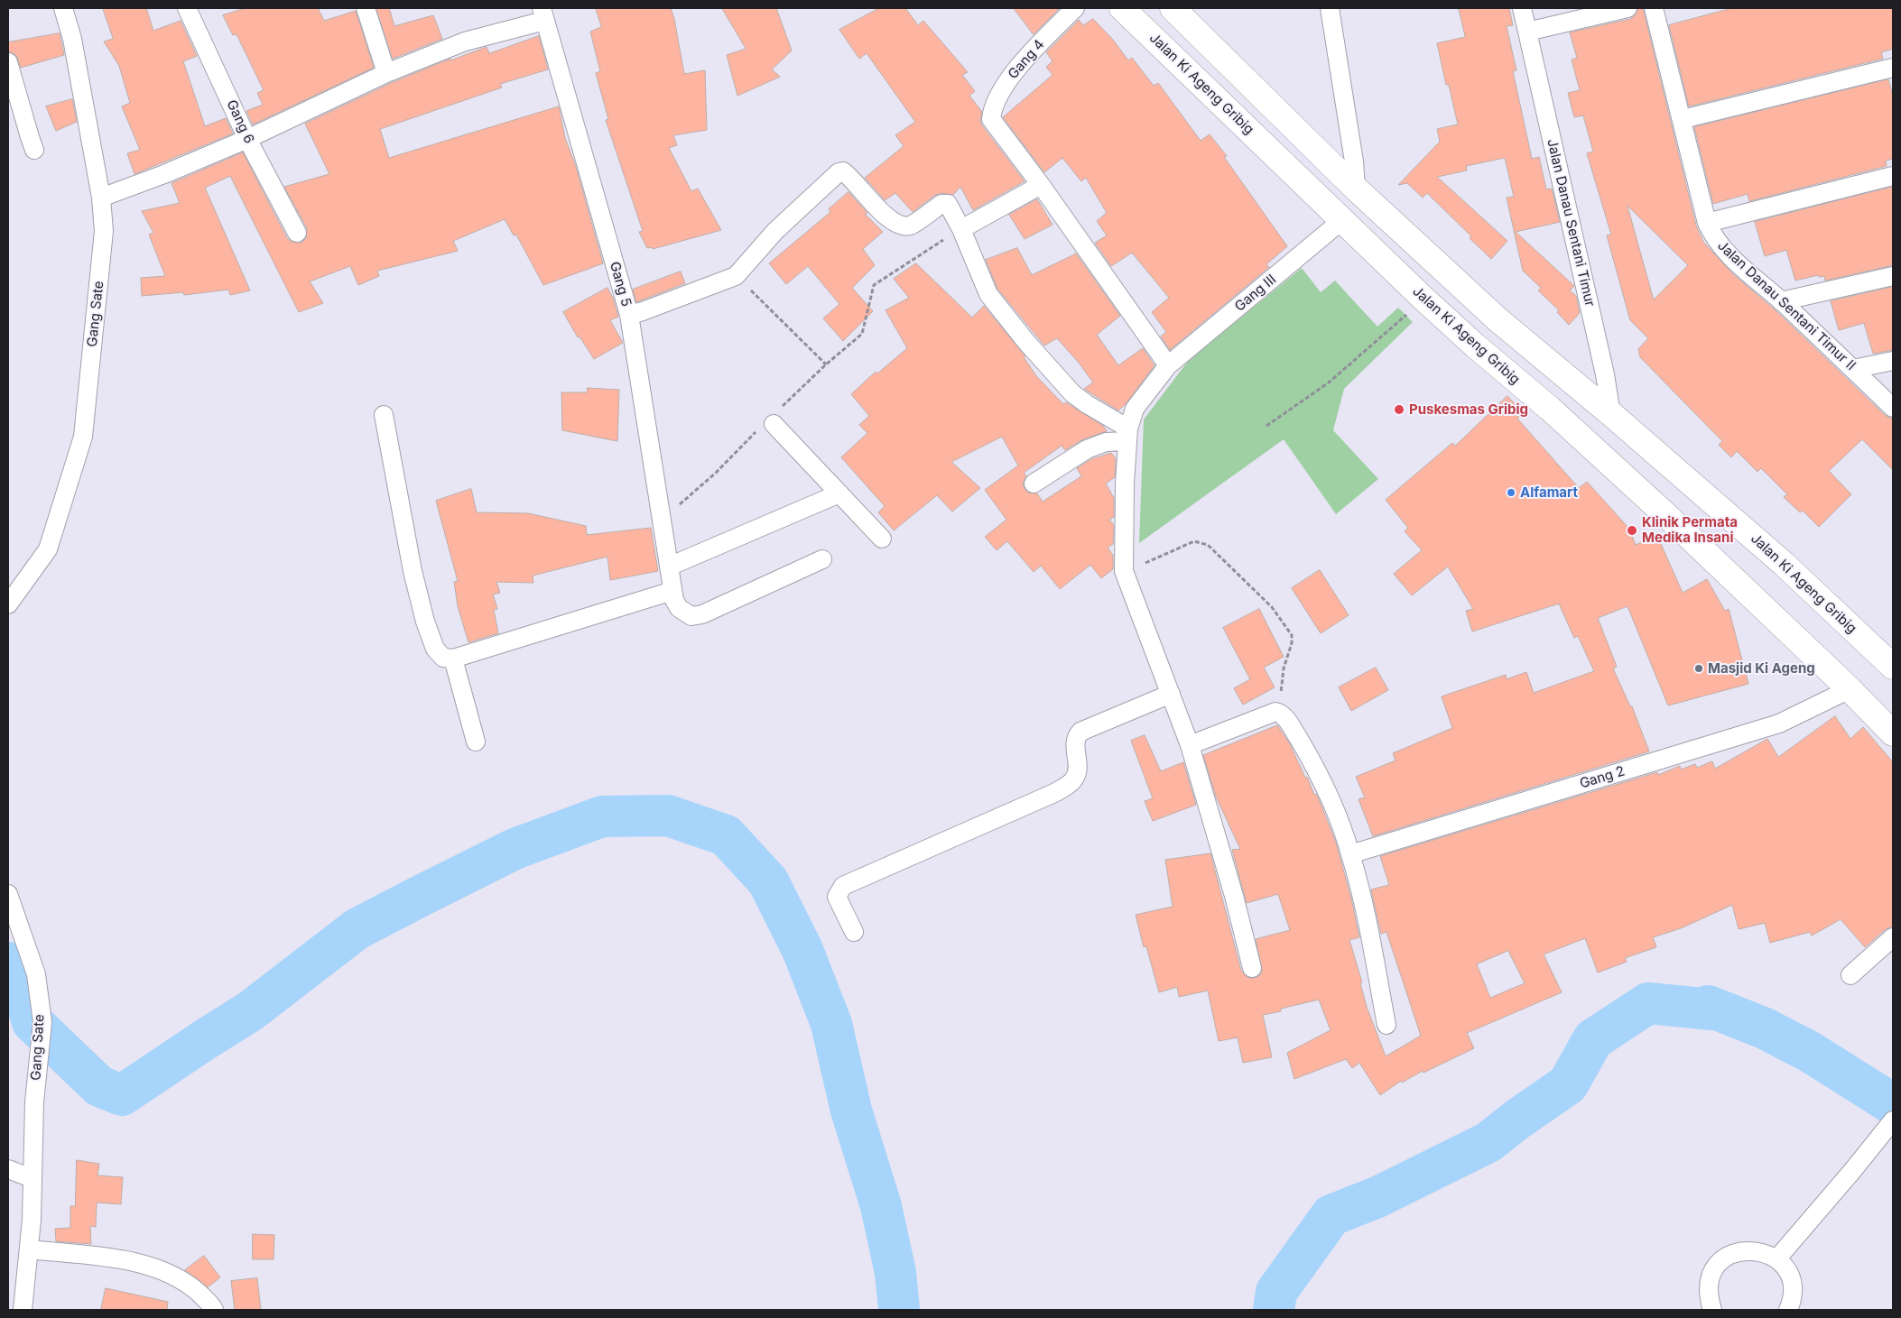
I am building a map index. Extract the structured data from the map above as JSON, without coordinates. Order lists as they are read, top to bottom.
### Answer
{
  "streets": {
    "main road": ["Jalan Ki Ageng Gribig"],
    "street": [
      "Gang 4",
      "Gang 6",
      "Jalan Danau Sentani Timur",
      "Gang 5",
      "Gang III",
      "Jalan Danau Sentani Timur II",
      "Gang Sate",
      "Gang 2"
    ]
  },
  "crossings": [
    ["Jalan Ki Ageng Gribig", "Jalan Danau Sentani Timur"],
    ["Jalan Ki Ageng Gribig", "Gang III"],
    ["Jalan Ki Ageng Gribig", "Gang 2"]
  ],
  "places": [
    "Puskesmas Gribig",
    "Alfamart",
    "Klinik Permata Medika Insani",
    "Masjid Ki Ageng"
  ]
}
